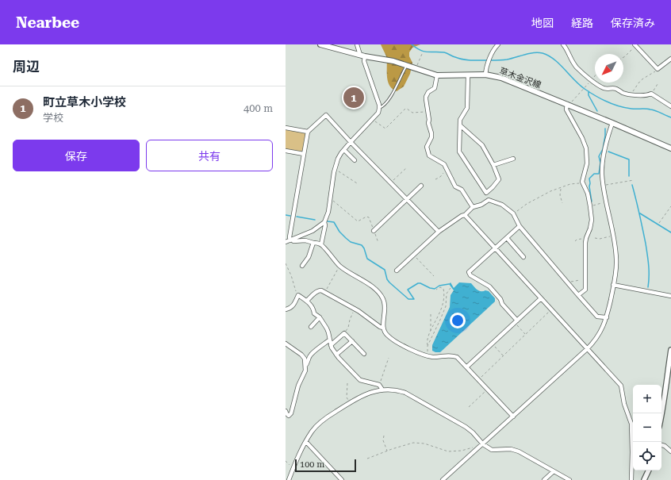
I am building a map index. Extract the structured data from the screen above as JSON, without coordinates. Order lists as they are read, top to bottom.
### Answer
{
  "streets": {
    "main road": ["草木金沢線"]
  },
  "scale_bar": "100 m",
  "north": "bottom left",
  "page": {
    "header": "Nearbee",
    "nav": ["地図", "経路", "保存済み"],
    "heading": "周辺",
    "list": [
      {
        "mark": "1",
        "name": "町立草木小学校",
        "note": "学校",
        "value": "400 m"
      }
    ],
    "pins": "1",
    "buttons": ["保存", "共有"],
    "map_buttons": ["+", "−"],
    "scale": "100 m"
  }
}
